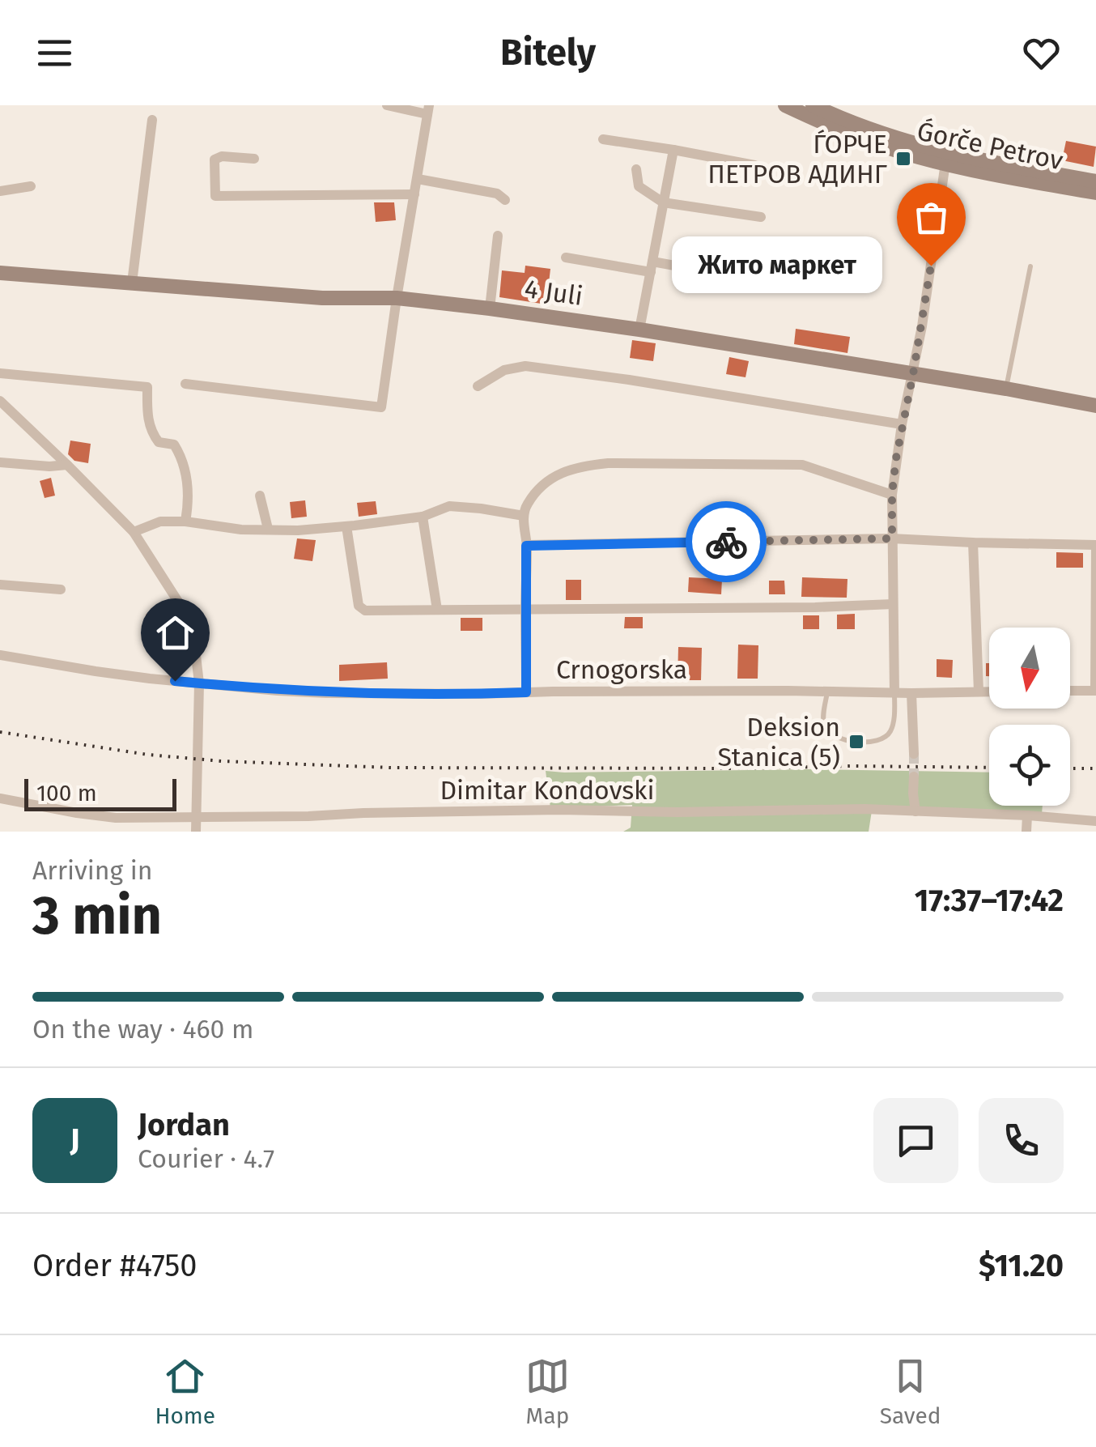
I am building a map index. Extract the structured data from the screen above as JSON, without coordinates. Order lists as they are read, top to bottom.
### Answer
{
  "streets": {
    "street": [
      "Ǵorče Petrov",
      "4 Juli",
      "Crnogorska",
      "Dimitar Kondovski"
    ]
  },
  "places": {
    "transit": ["ЃОРЧЕ ПЕТРОВ АДИНГ", "Deksion Stanica (5)"],
    "other": ["Жито маркет"]
  },
  "scale_bar": "100 m",
  "north": "bottom",
  "page": {
    "header": "Bitely",
    "bubble": "Жито маркет",
    "scale": "100 m",
    "heading": ["3 min", "Arriving in", "17:37–17:42"],
    "panel": [
      "Jordan",
      "Courier · 4.7",
      "Order #4750",
      "$11.20"
    ],
    "bar": "On the way · 460 m",
    "round": "J",
    "tabs": ["Home", "Map", "Saved"]
  }
}
